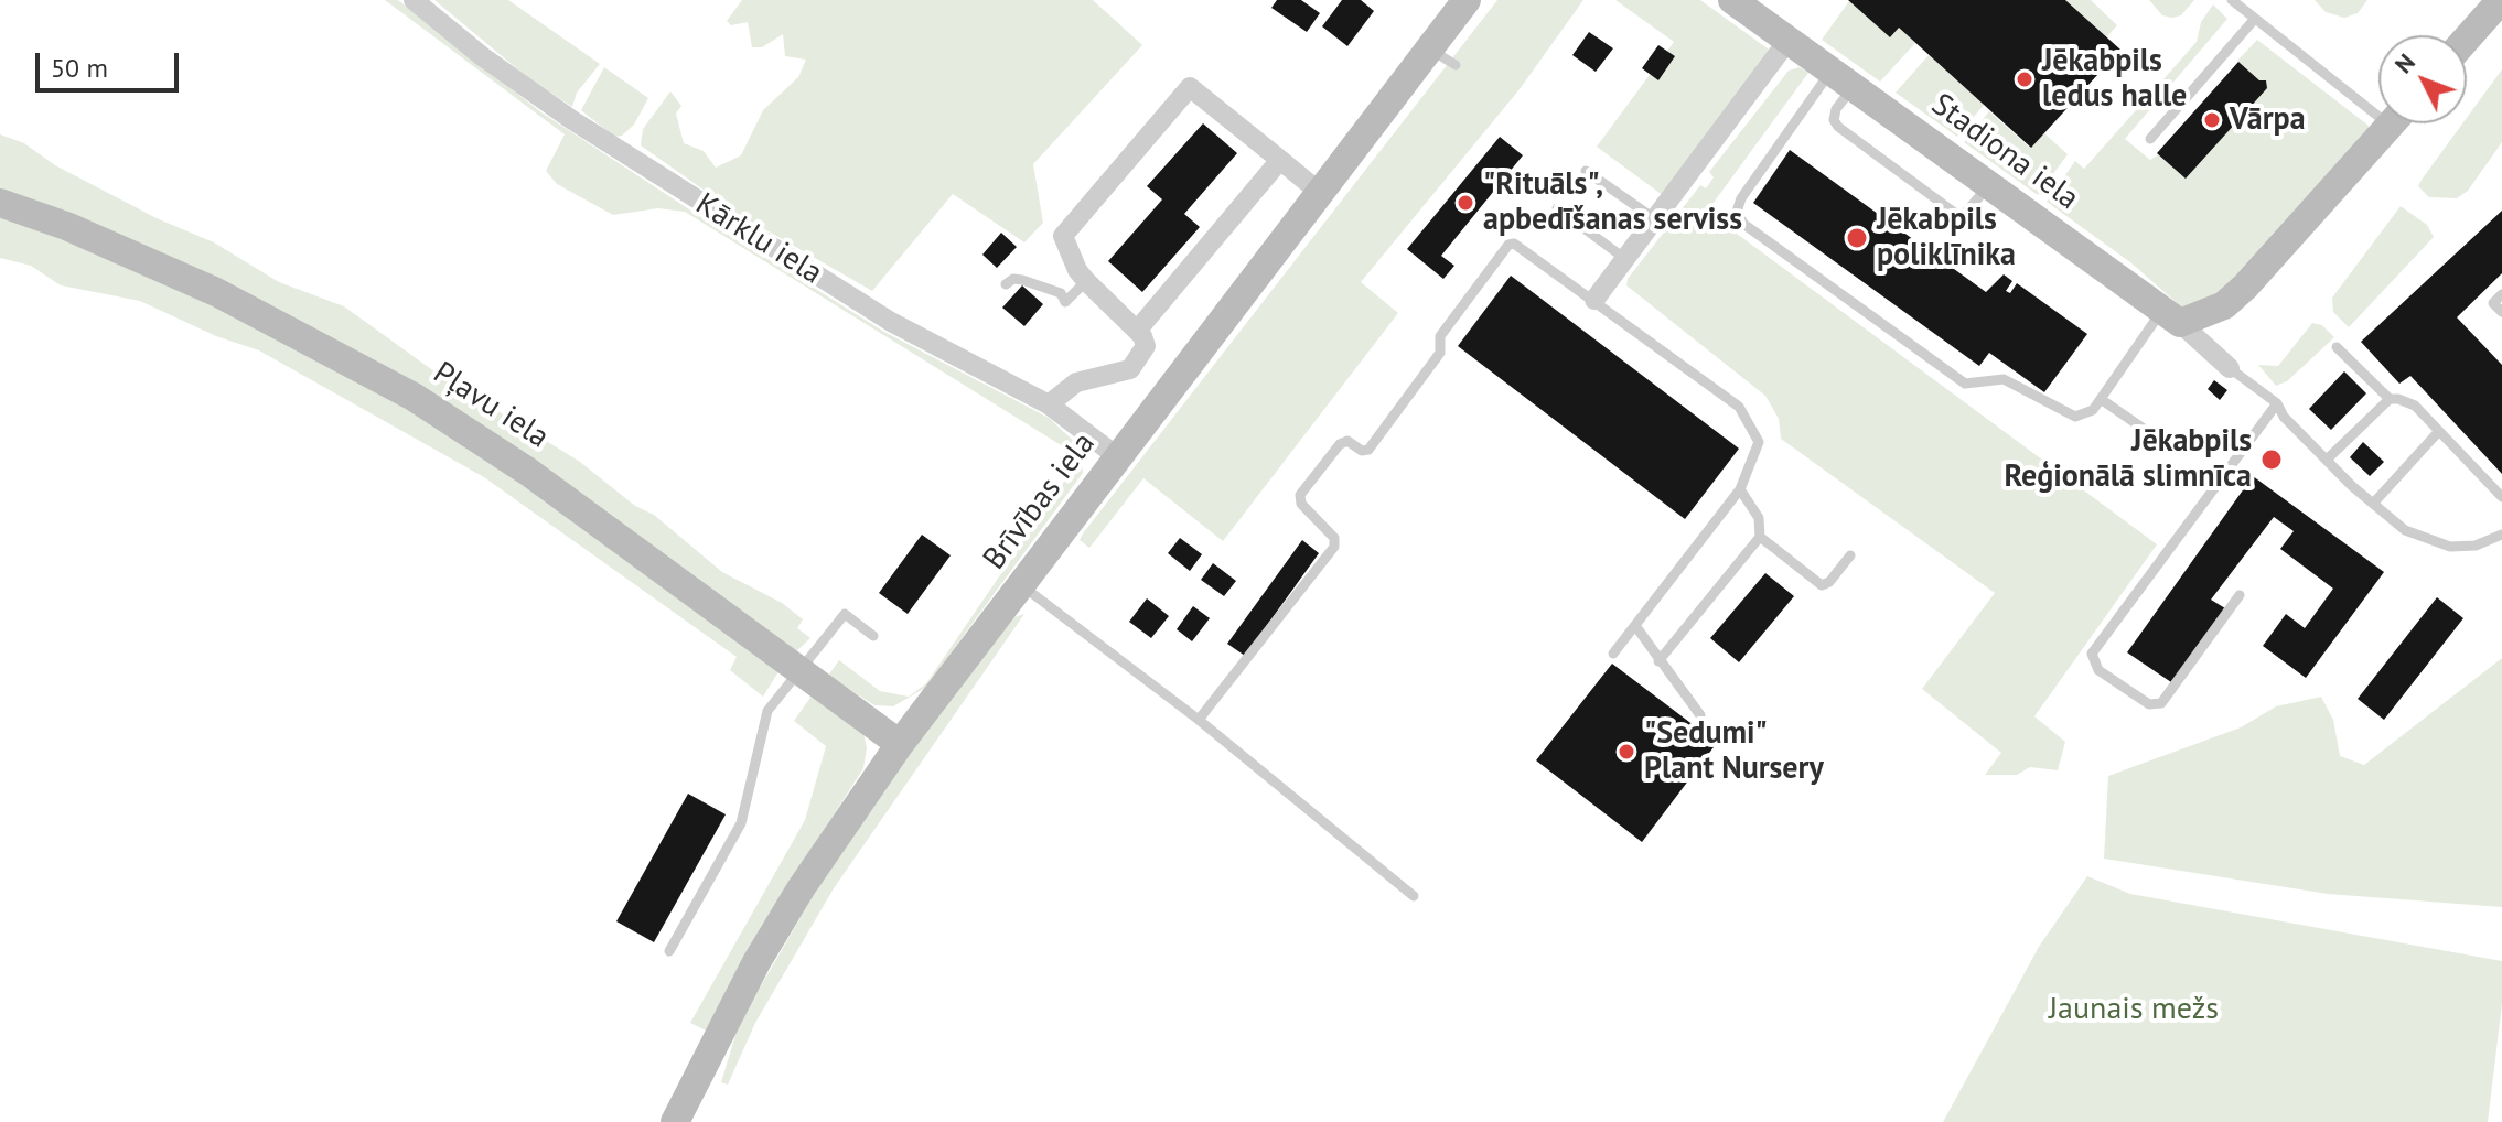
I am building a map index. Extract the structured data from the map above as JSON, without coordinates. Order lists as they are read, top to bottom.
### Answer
{
  "streets": {
    "street": [
      "Stadiona iela",
      "Kārklu iela",
      "Pļavu iela",
      "Brīvības iela"
    ]
  },
  "crossings": [
    ["Kārklu iela", "Brīvības iela"],
    ["Pļavu iela", "Brīvības iela"]
  ],
  "parks": ["Jaunais mežs"],
  "places": [
    "Jēkabpils ledus halle",
    "Vārpa",
    "\"Rituāls\", apbedīšanas serviss",
    "Jēkabpils poliklīnika",
    "Jēkabpils Reģionālā slimnīca",
    "\"Sedumi\" Plant Nursery"
  ],
  "scale_bar": "50 m",
  "north": "top left"
}
